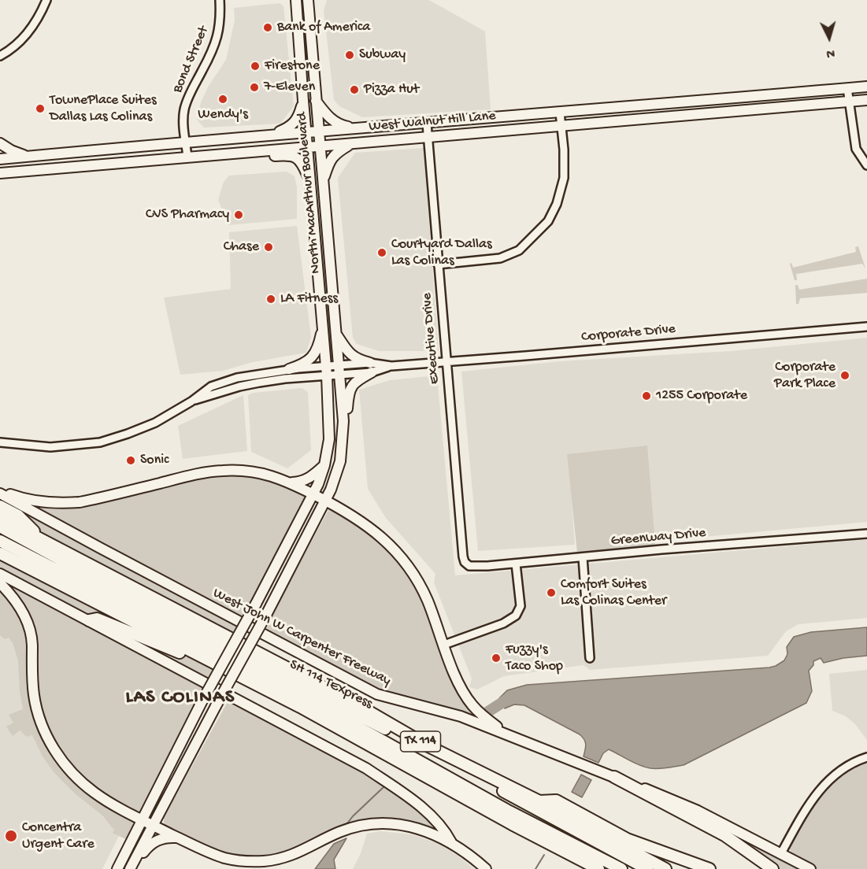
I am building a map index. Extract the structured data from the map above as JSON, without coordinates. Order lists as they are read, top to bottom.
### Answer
{
  "streets": {
    "highway": ["SH 114 TEXpress", "TX 114"],
    "main road": ["West Walnut Hill Lane", "North MacArthur Boulevard", "West John W Carpenter Freeway"],
    "street": [
      "Bond Street",
      "Corporate Drive",
      "Executive Drive",
      "Greenway Drive"
    ]
  },
  "crossings": [
    ["Bond Street", "West Walnut Hill Lane"],
    ["West Walnut Hill Lane", "North MacArthur Boulevard"],
    ["West Walnut Hill Lane", "Executive Drive"],
    ["North MacArthur Boulevard", "Corporate Drive"],
    ["Corporate Drive", "Executive Drive"],
    ["Executive Drive", "Greenway Drive"]
  ],
  "districts": ["LAS COLINAS"],
  "places": [
    "Bank of America",
    "Subway",
    "Firestone",
    "7-Eleven",
    "Pizza Hut",
    "Wendy's",
    "TownePlace Suites Dallas Las Colinas",
    "CVS Pharmacy",
    "Chase",
    "Courtyard Dallas Las Colinas",
    "LA Fitness",
    "Corporate Park Place",
    "1255 Corporate",
    "Sonic",
    "Comfort Suites Las Colinas Center",
    "Fuzzy's Taco Shop",
    "Concentra Urgent Care"
  ],
  "north": "bottom"
}
